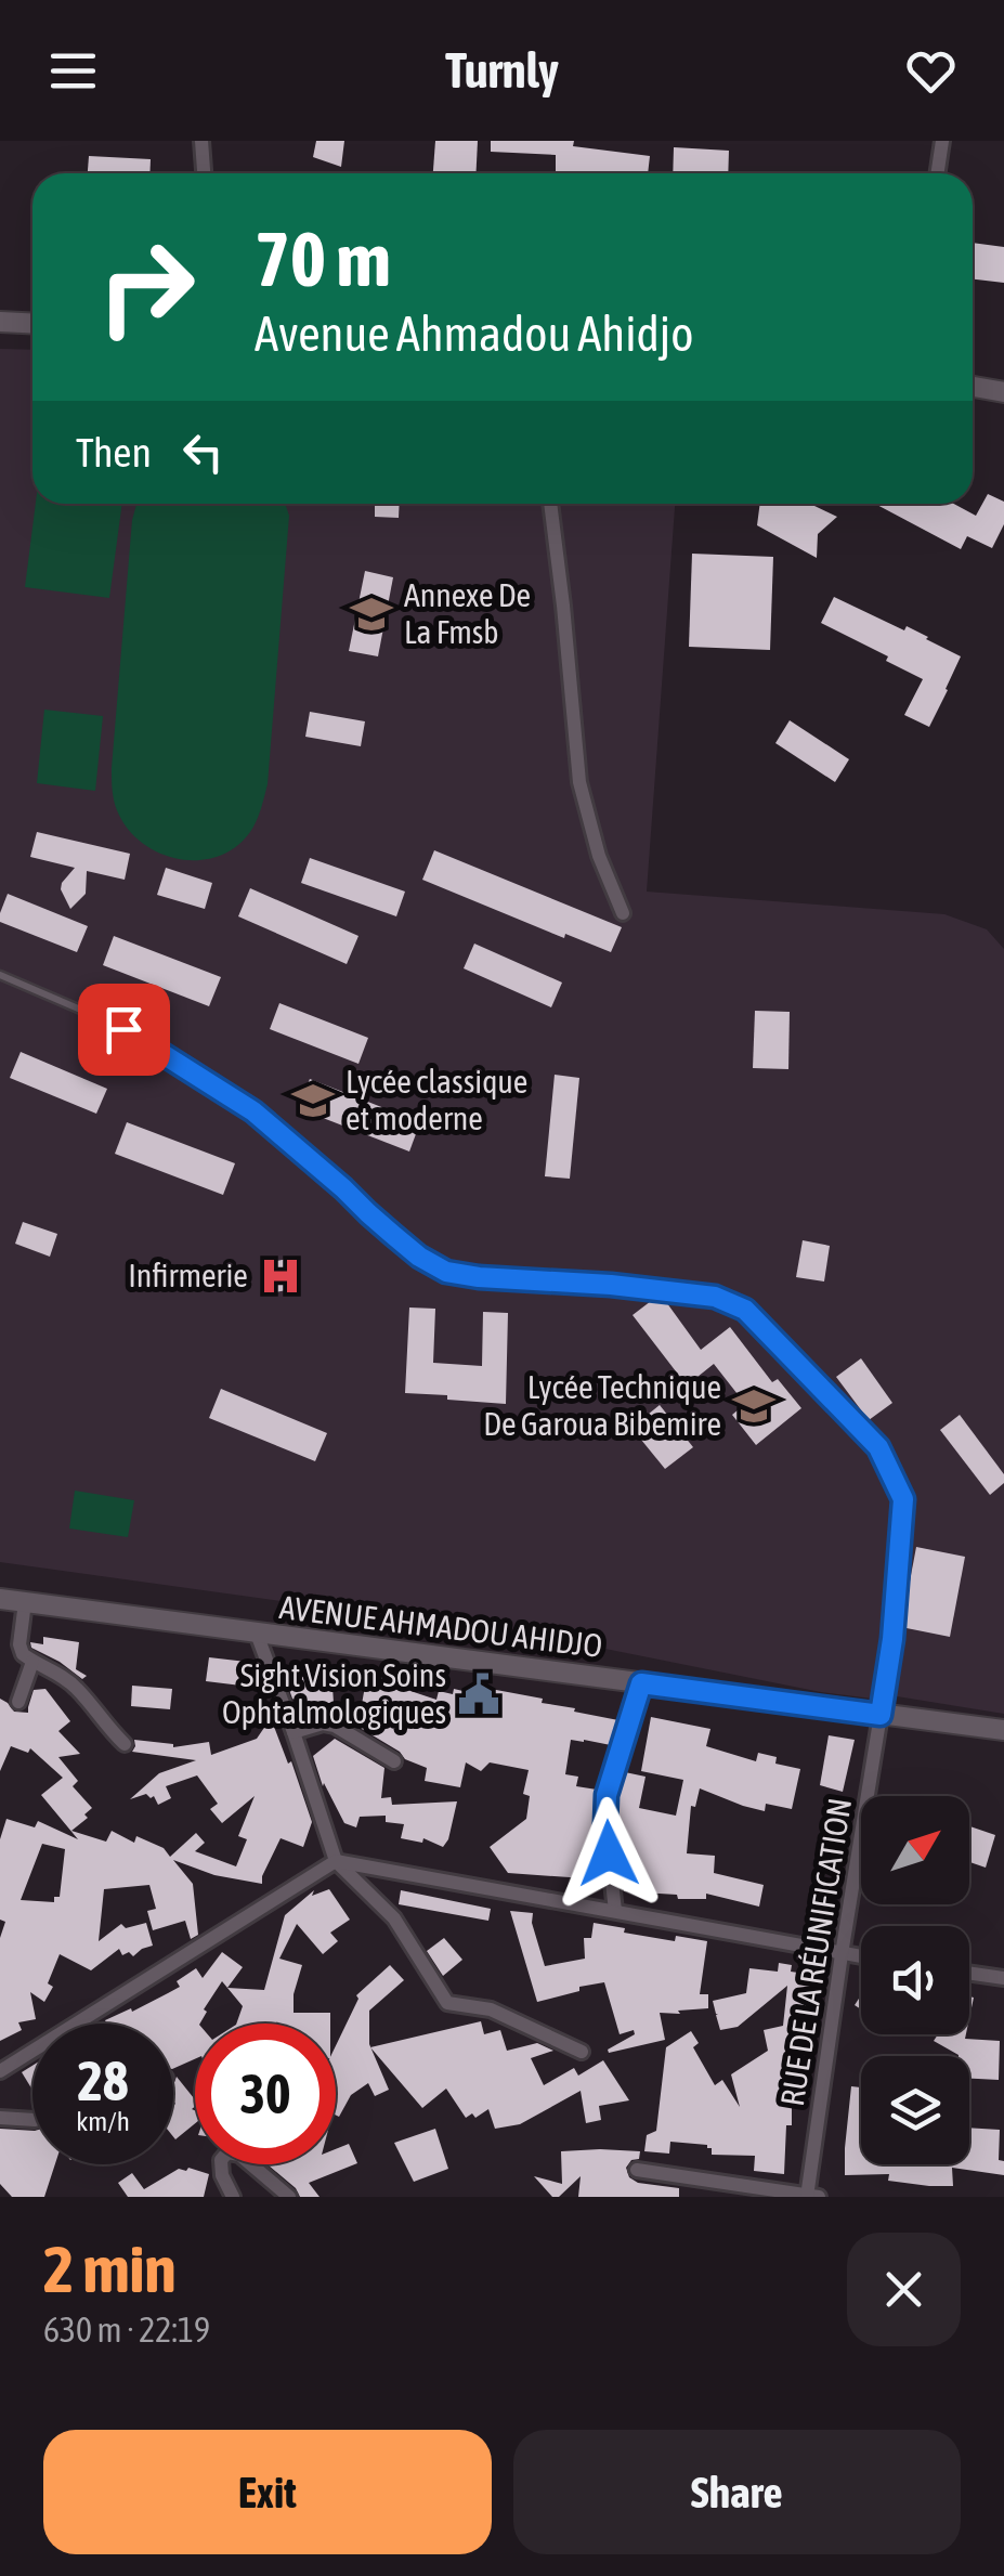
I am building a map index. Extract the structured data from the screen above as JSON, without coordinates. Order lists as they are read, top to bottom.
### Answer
{
  "streets": {
    "main road": ["AVENUE AHMADOU AHIDJO"],
    "street": ["RUE DE LA RÉUNIFICATION"]
  },
  "crossings": [
    ["AVENUE AHMADOU AHIDJO", "RUE DE LA RÉUNIFICATION"]
  ],
  "places": {
    "school or university": ["Annexe De La Fmsb", "Lycée classique et moderne", "Lycée Technique De Garoua Bibemire"],
    "hospital": ["Infirmerie"],
    "public building": ["Sight Vision Soins Ophtalmologiques"]
  },
  "north": "top right",
  "page": {
    "header": "Turnly",
    "turn": ["70 m", "Avenue Ahmadou Ahidjo"],
    "then": "Then",
    "speed": "28 km/h",
    "limit": "30",
    "heading": ["2 min", "630 m · 22:19"],
    "buttons": ["Exit", "Share"]
  }
}
